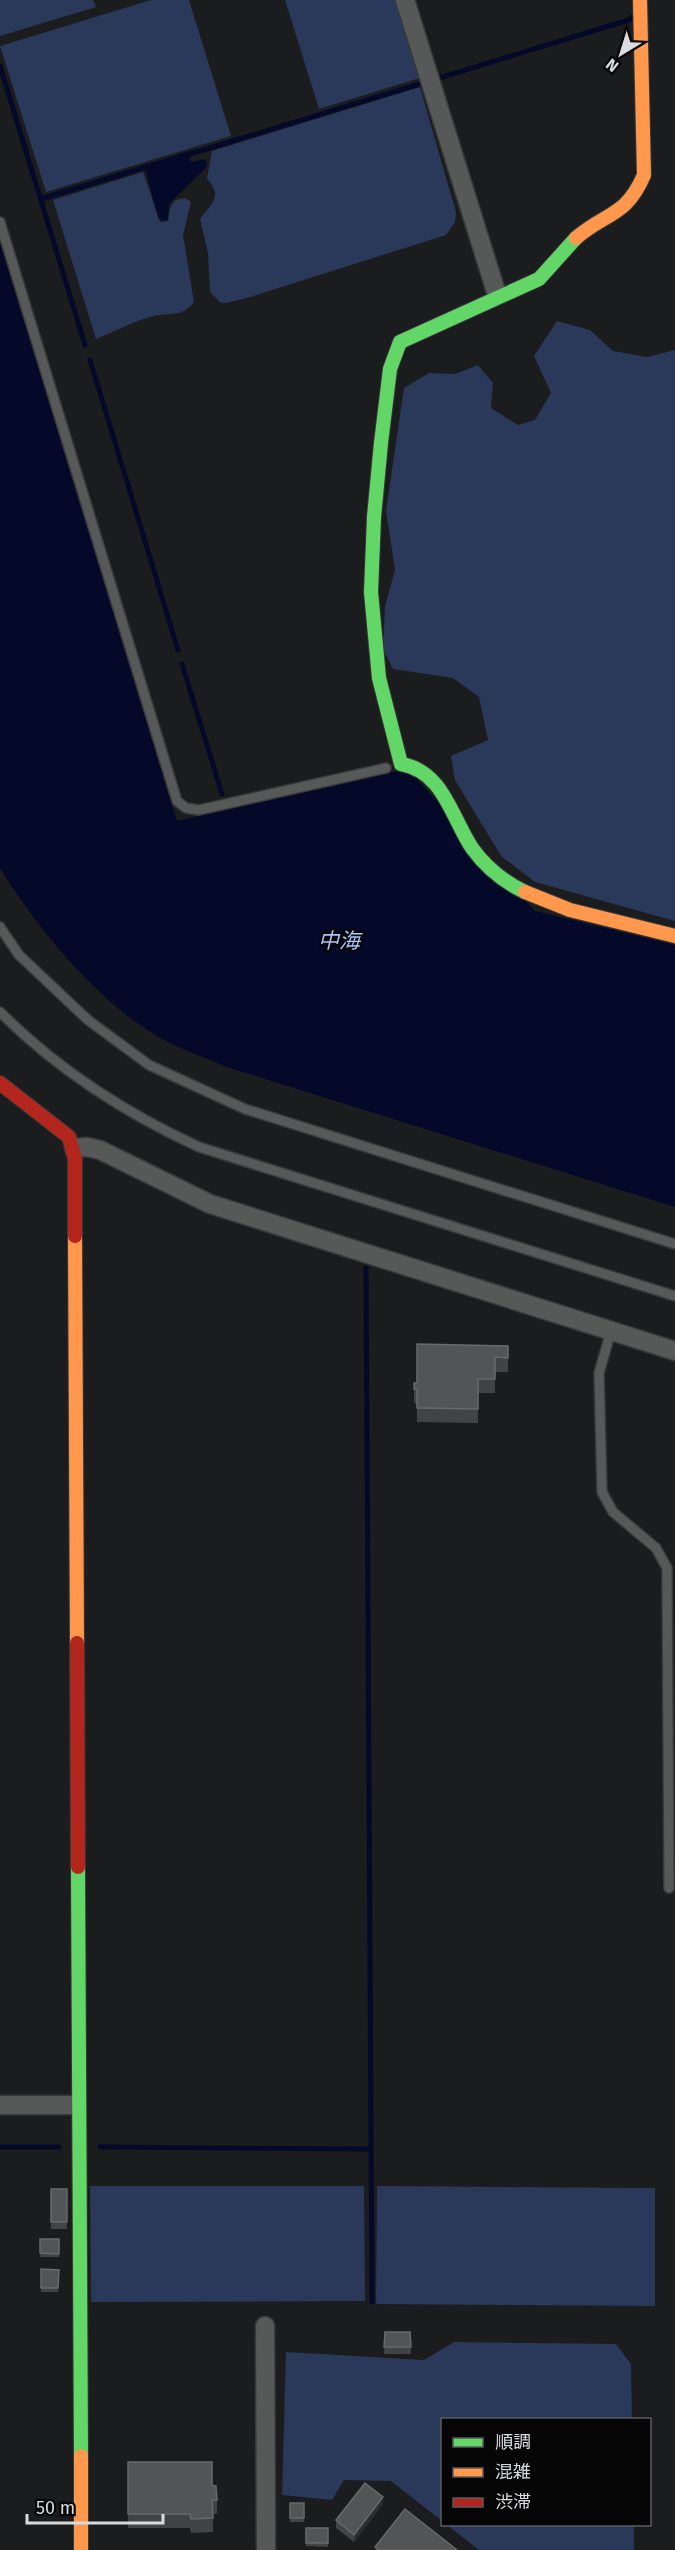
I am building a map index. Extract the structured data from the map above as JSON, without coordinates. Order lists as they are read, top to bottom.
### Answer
{
  "water": ["中海"],
  "legend": ["順調", "混雑", "渋滞"],
  "scale_bar": "50 m",
  "north": "bottom left"
}
